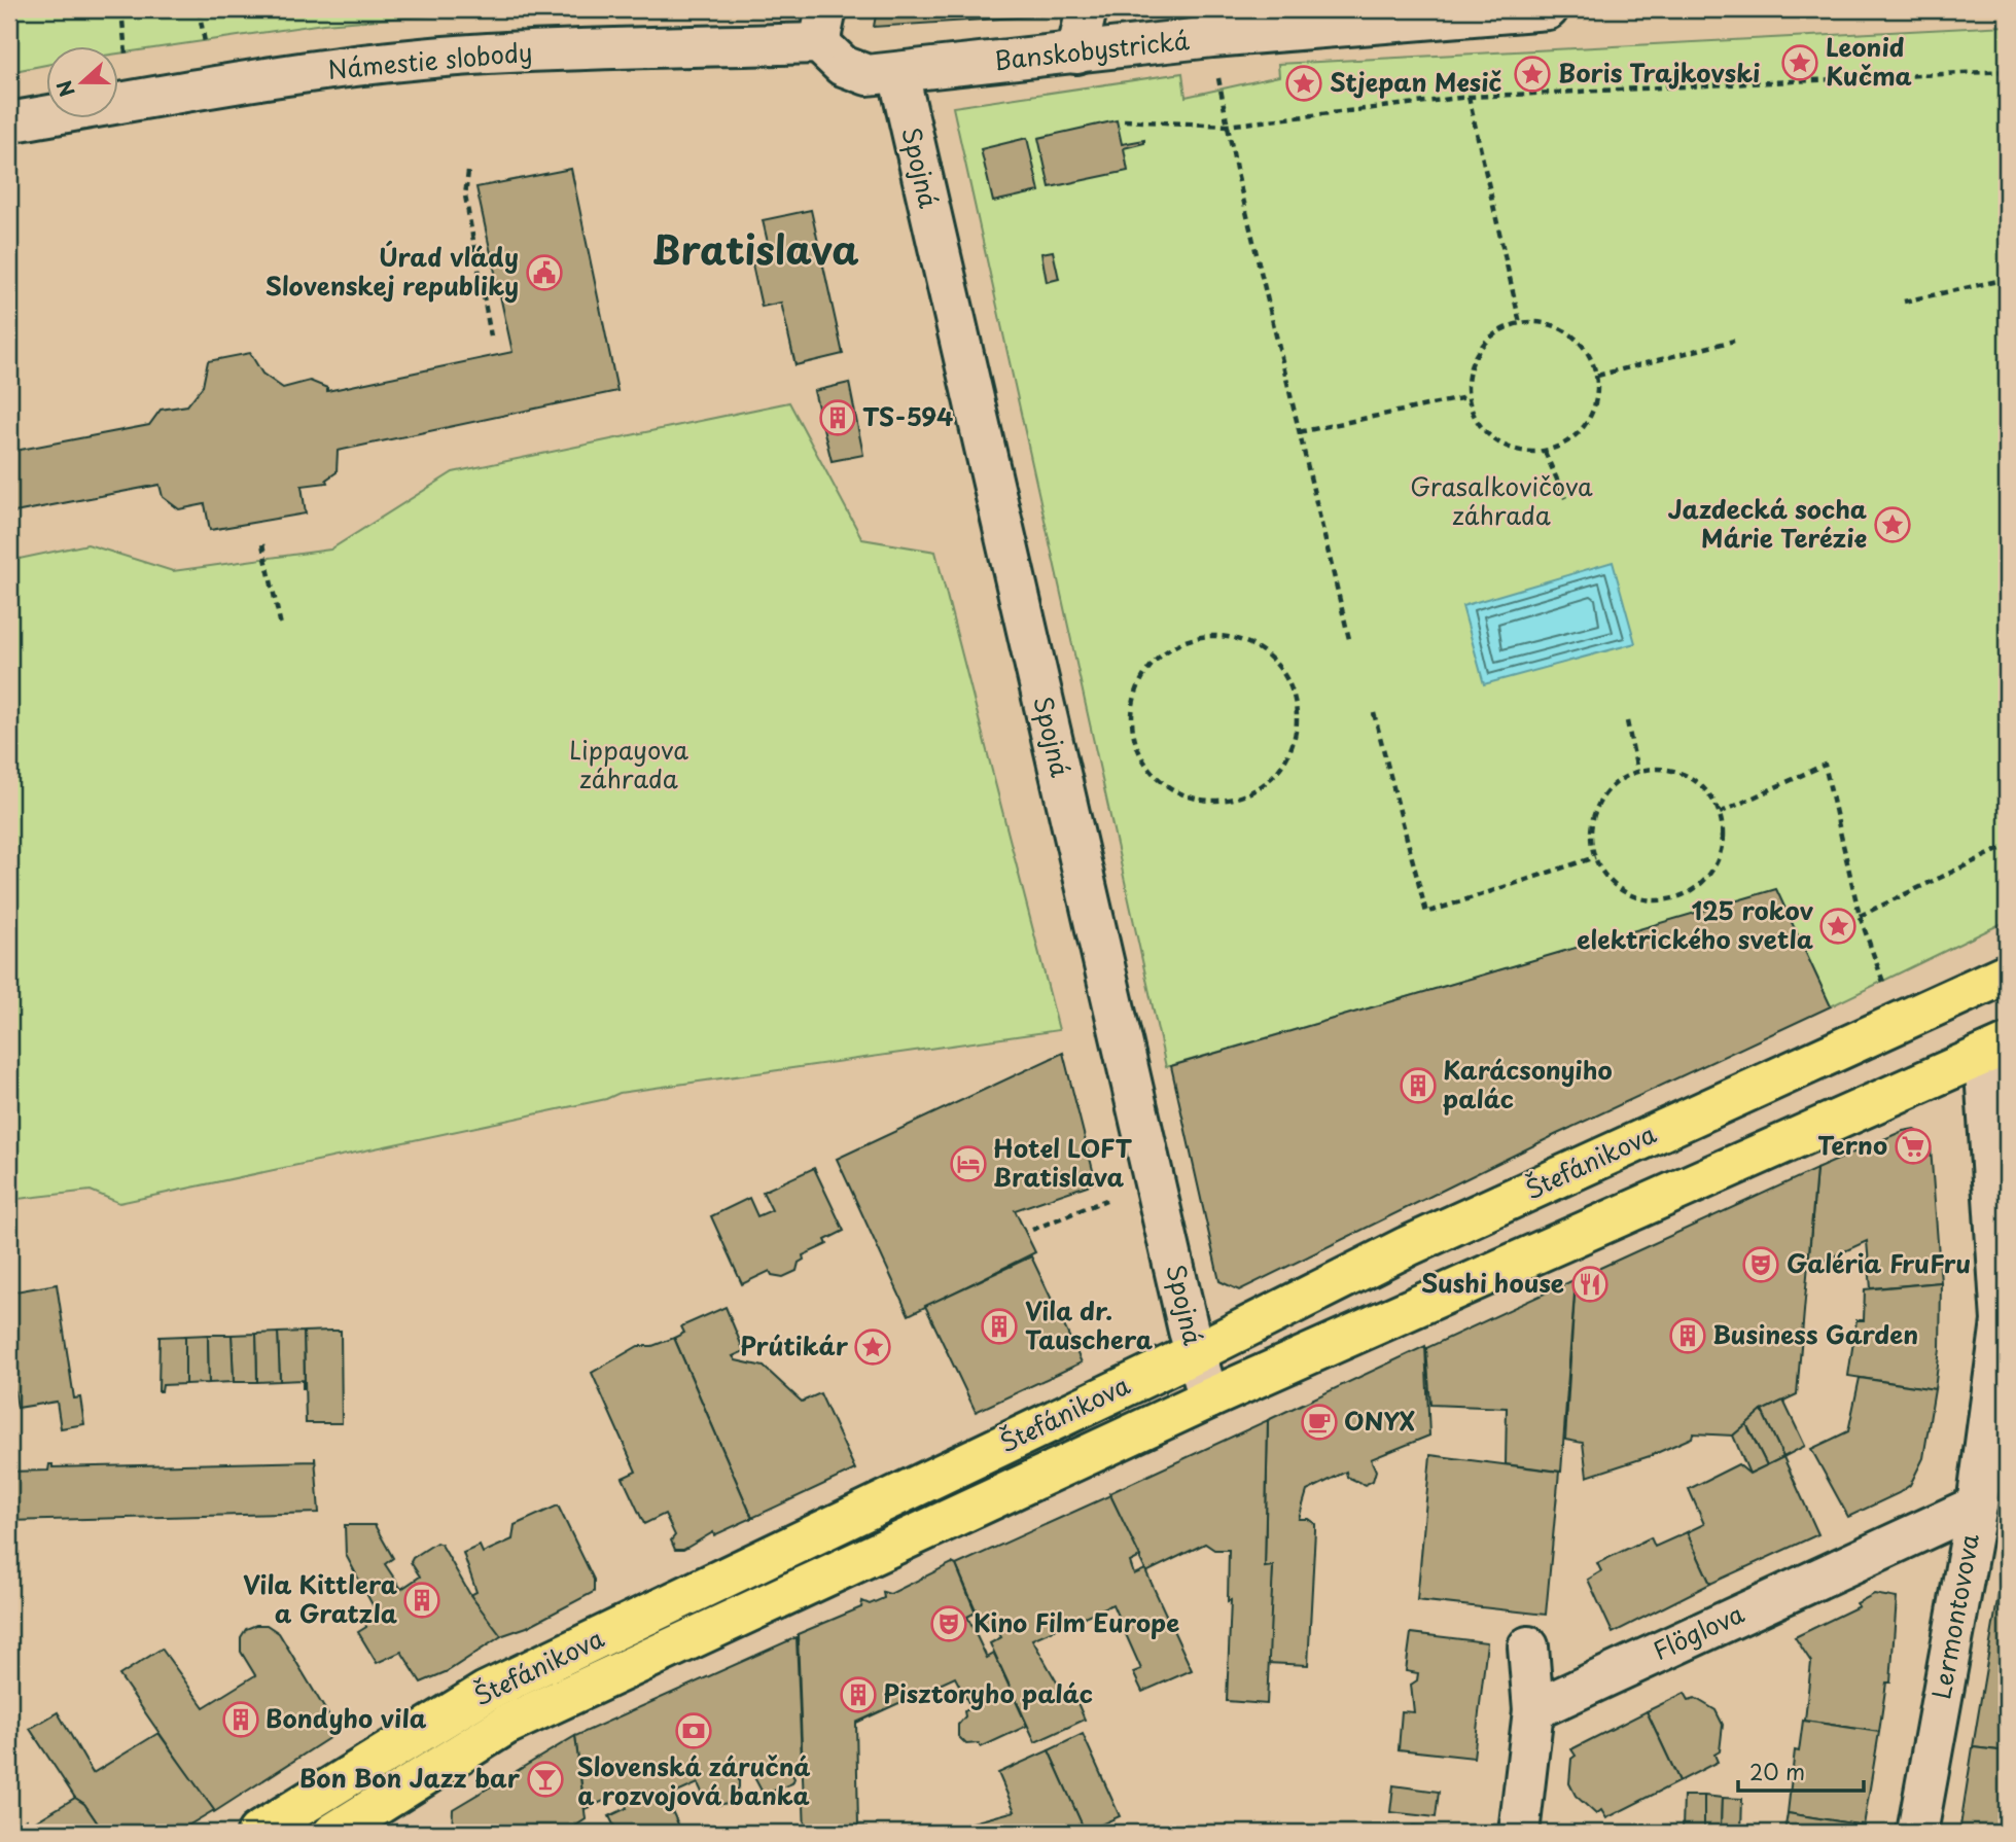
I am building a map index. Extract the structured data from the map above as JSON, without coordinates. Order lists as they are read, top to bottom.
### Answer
{
  "streets": {
    "main road": ["Štefánikova"],
    "street": [
      "Banskobystrická",
      "Námestie slobody",
      "Spojná",
      "Lermontovova",
      "Flöglova"
    ]
  },
  "crossings": [
    ["Banskobystrická", "Námestie slobody"],
    ["Banskobystrická", "Spojná"],
    ["Spojná", "Štefánikova"],
    ["Štefánikova", "Lermontovova"],
    ["Lermontovova", "Flöglova"]
  ],
  "districts": ["Bratislava"],
  "parks": ["Grasalkovičova záhrada", "Lippayova záhrada"],
  "places": {
    "place": [
      "Leonid Kučma",
      "Boris Trajkovski",
      "Stjepan Mesič",
      "Jazdecká socha Márie Terézie",
      "125 rokov elektrického svetla",
      "Prútikár"
    ],
    "public building": ["Úrad vlády Slovenskej republiky"],
    "building": [
      "TS-594",
      "Karácsonyiho palác",
      "Vila dr. Tauschera",
      "Business Garden",
      "Vila Kittlera a Gratzla",
      "Pisztoryho palác",
      "Bondyho vila"
    ],
    "supermarket": ["Terno"],
    "hotel": ["Hotel LOFT Bratislava"],
    "theatre": ["Galéria FruFru", "Kino Film Europe"],
    "restaurant": ["Sushi house"],
    "cafe": ["ONYX"],
    "bank": ["Slovenská záručná a rozvojová banka"],
    "bar": ["Bon Bon Jazz bar"]
  },
  "scale_bar": "20 m",
  "north": "left"
}
